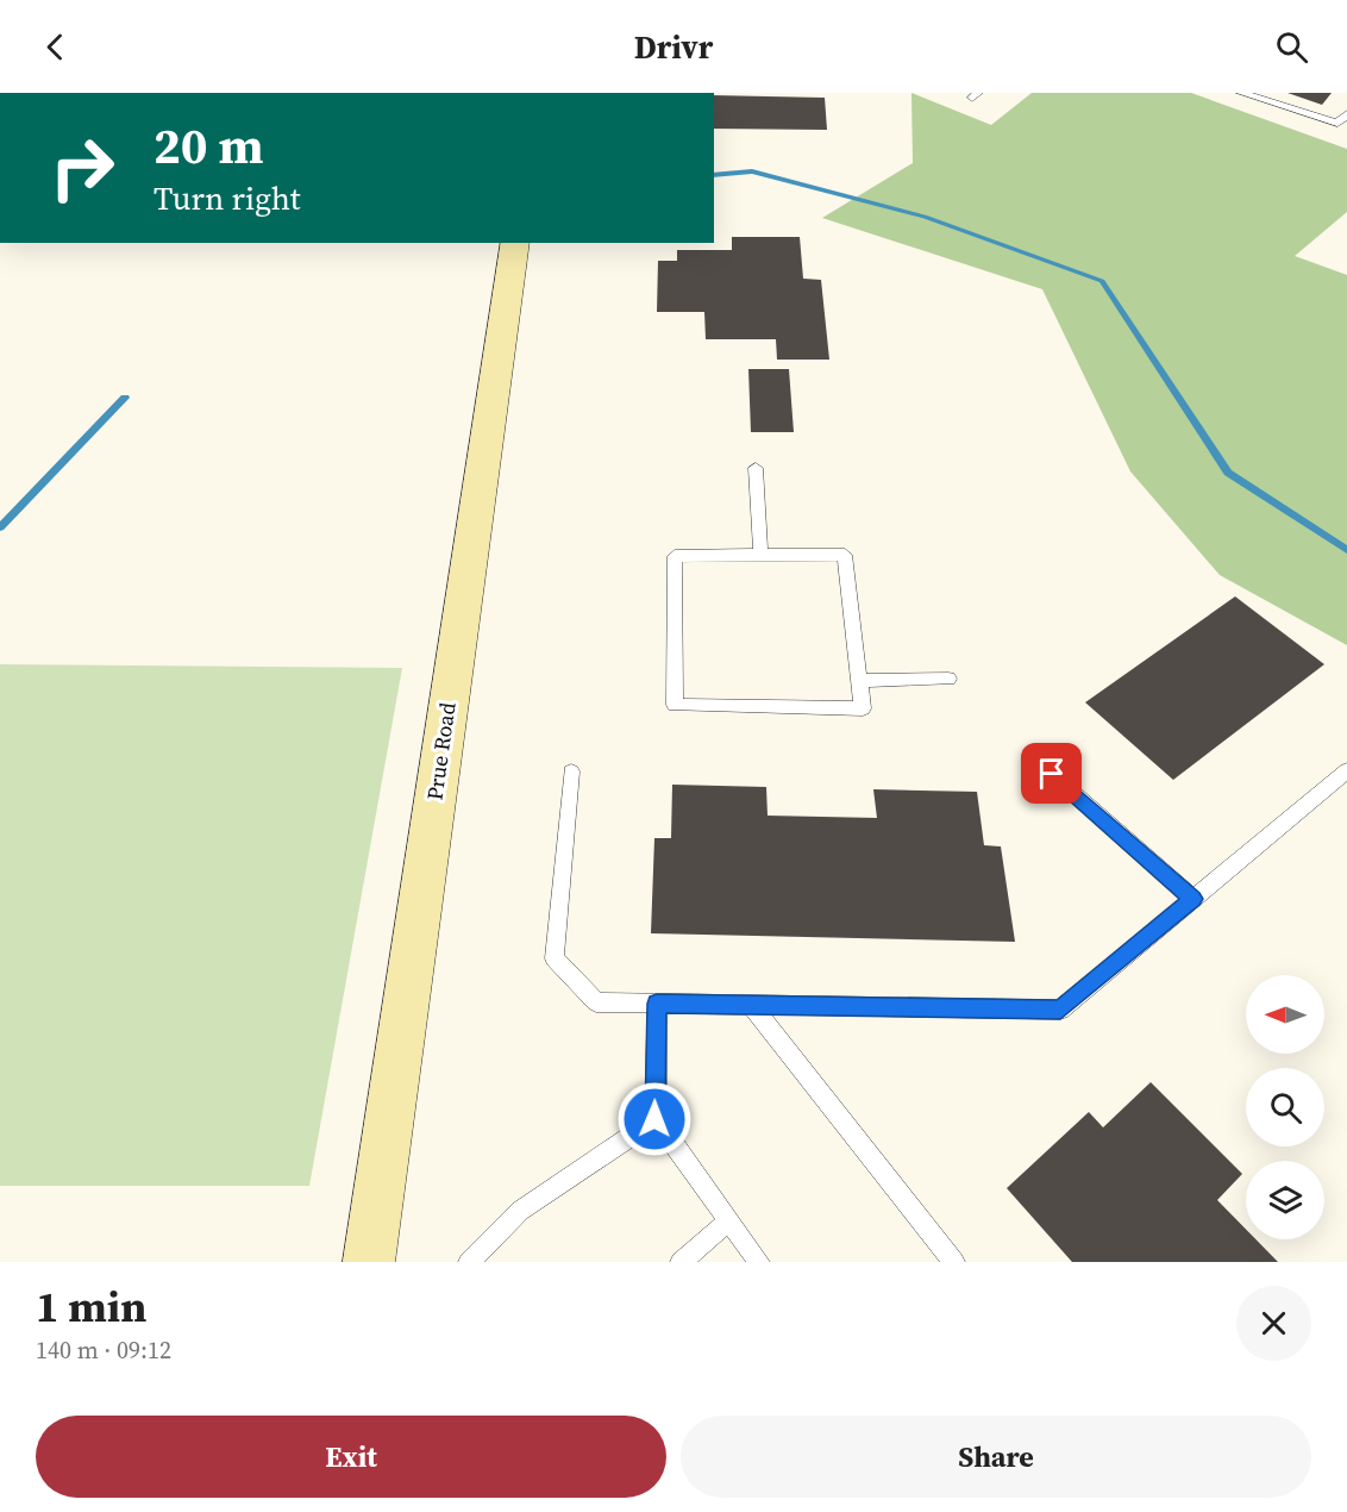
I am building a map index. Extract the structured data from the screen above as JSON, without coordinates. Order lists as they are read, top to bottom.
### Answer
{
  "streets": {
    "street": ["Prue Road"]
  },
  "north": "left",
  "page": {
    "header": "Drivr",
    "turn": ["20 m", "Turn right"],
    "heading": ["1 min", "140 m · 09:12"],
    "buttons": ["Exit", "Share"]
  }
}
